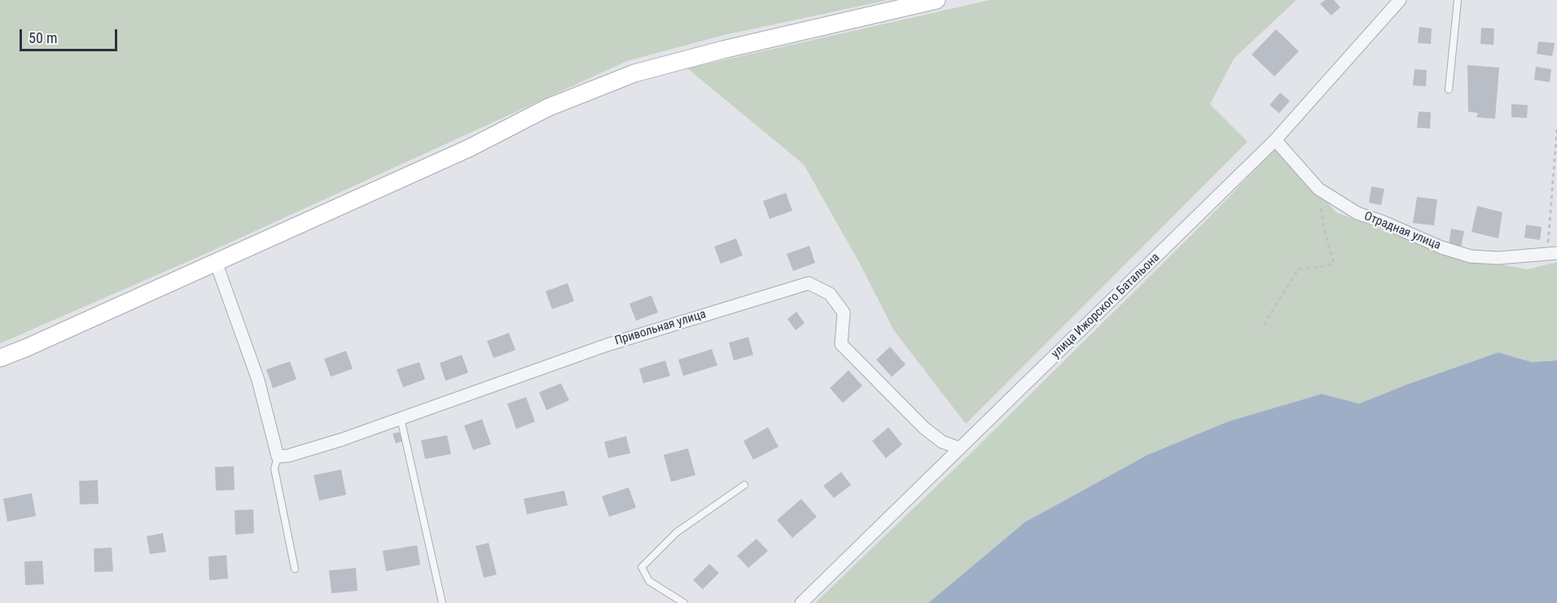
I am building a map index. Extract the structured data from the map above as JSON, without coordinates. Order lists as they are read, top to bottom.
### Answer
{
  "streets": {
    "street": ["Отрадная улица", "улица Ижорского Батальона", "Привольная улица"]
  },
  "crossings": [
    ["Отрадная улица", "улица Ижорского Батальона"],
    ["улица Ижорского Батальона", "Привольная улица"]
  ],
  "scale_bar": "50 m"
}
